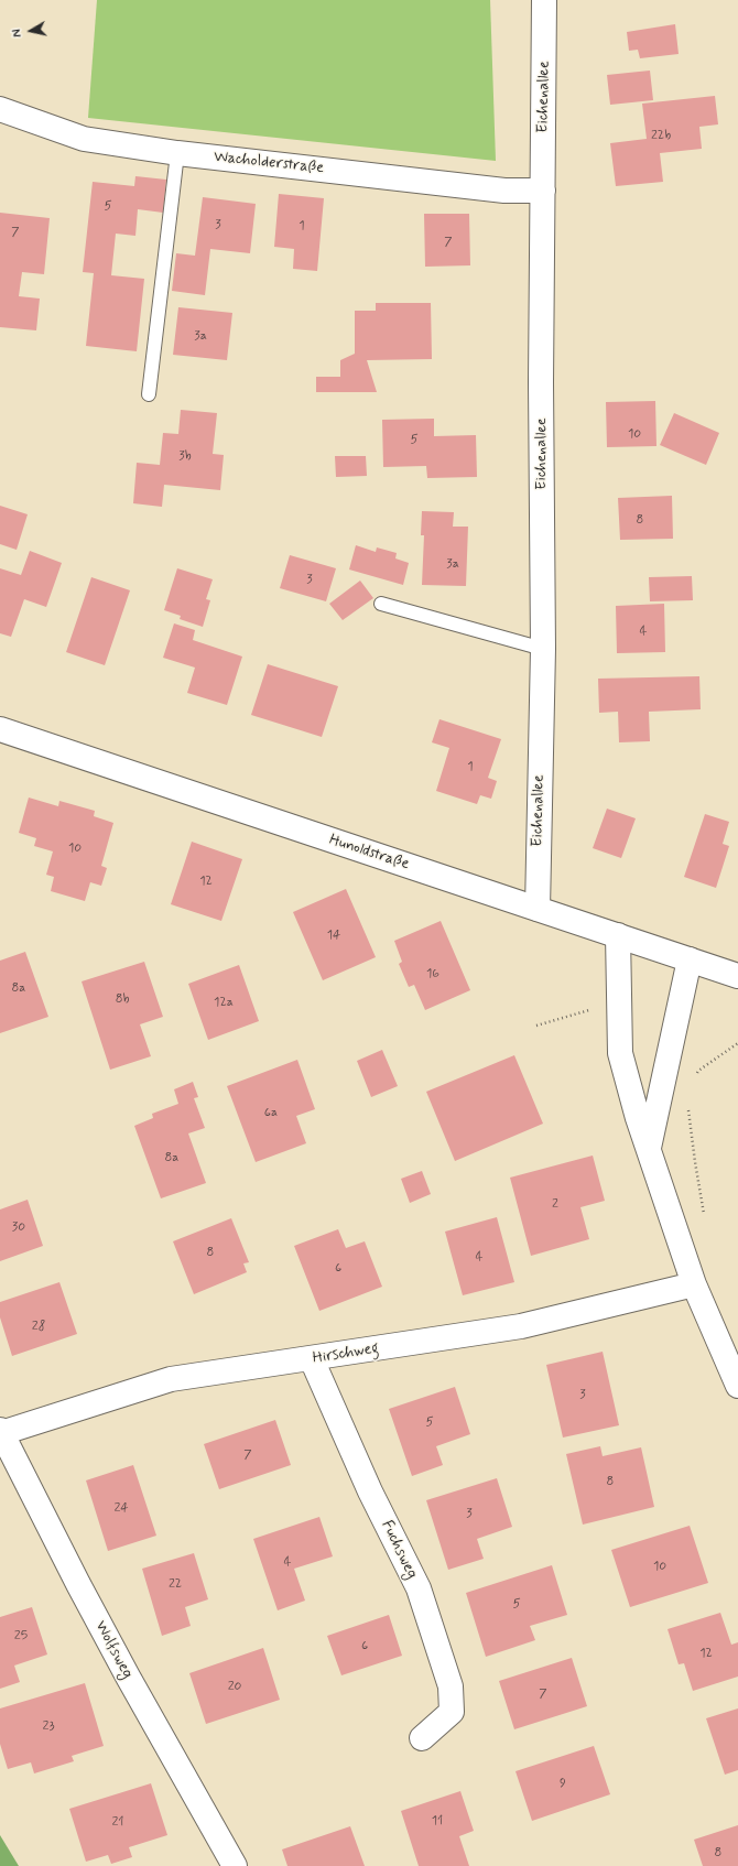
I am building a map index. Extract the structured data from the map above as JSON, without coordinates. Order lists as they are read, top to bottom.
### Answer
{
  "streets": {
    "street": [
      "Eichenallee",
      "Wacholderstraße",
      "Hunoldstraße",
      "Hirschweg",
      "Fuchsweg",
      "Wolfsweg"
    ]
  },
  "crossings": [
    ["Eichenallee", "Wacholderstraße"],
    ["Eichenallee", "Hunoldstraße"],
    ["Hirschweg", "Fuchsweg"],
    ["Hirschweg", "Wolfsweg"]
  ],
  "house_numbers": [
    "22b",
    "5",
    "3",
    "1",
    "7",
    "7",
    "3a",
    "10",
    "5",
    "3b",
    "8",
    "3a",
    "3",
    "4",
    "1",
    "10",
    "12",
    "14",
    "16",
    "8a",
    "8b",
    "12a",
    "6a",
    "8a",
    "2",
    "30",
    "8",
    "4",
    "6",
    "28",
    "3",
    "5",
    "7",
    "8",
    "24",
    "3",
    "4",
    "10",
    "22",
    "5",
    "25",
    "6",
    "12",
    "20",
    "7",
    "23",
    "9",
    "11",
    "21",
    "8"
  ],
  "north": "left"
}
